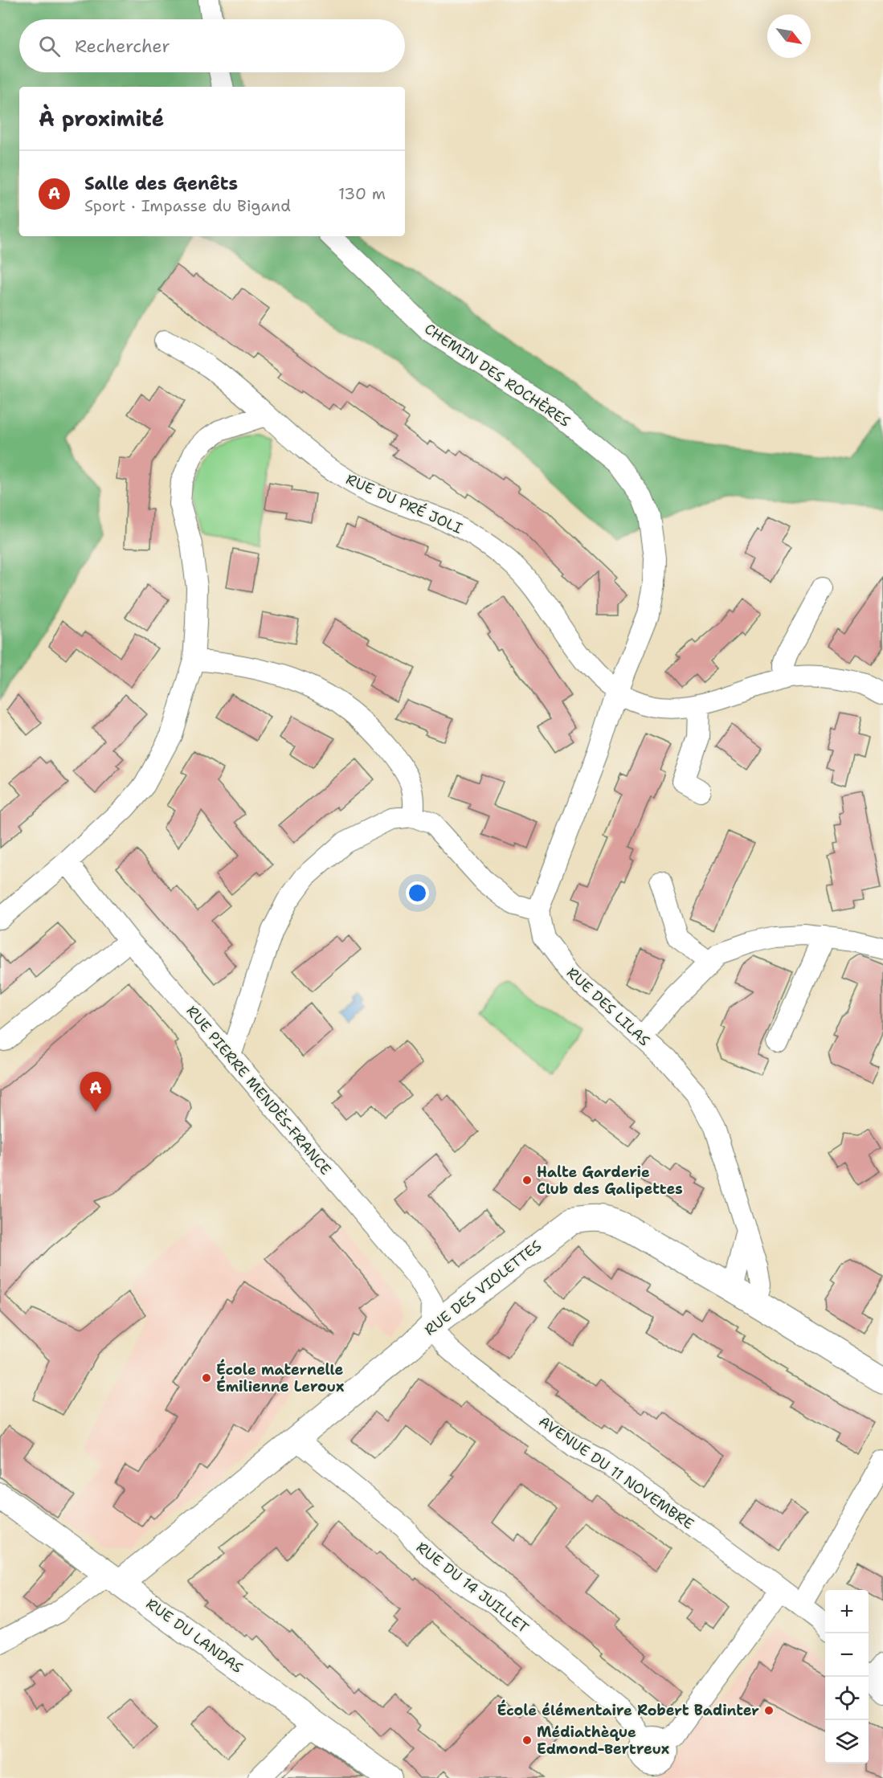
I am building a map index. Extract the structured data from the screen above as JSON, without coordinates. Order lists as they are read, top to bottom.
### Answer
{
  "streets": {
    "street": [
      "CHEMIN DES ROCHÈRES",
      "RUE DU PRÉ JOLI",
      "RUE DES LILAS",
      "RUE PIERRE MENDÈS-FRANCE",
      "RUE DES VIOLETTES",
      "AVENUE DU 11 NOVEMBRE",
      "RUE DU 14 JUILLET",
      "RUE DU LANDAS"
    ]
  },
  "crossings": [
    ["CHEMIN DES ROCHÈRES", "RUE DU PRÉ JOLI"],
    ["RUE DES LILAS", "RUE DES VIOLETTES"],
    ["RUE PIERRE MENDÈS-FRANCE", "RUE DES VIOLETTES"],
    ["RUE PIERRE MENDÈS-FRANCE", "AVENUE DU 11 NOVEMBRE"],
    ["RUE DES VIOLETTES", "AVENUE DU 11 NOVEMBRE"],
    ["RUE DES VIOLETTES", "RUE DU 14 JUILLET"],
    ["RUE DES VIOLETTES", "RUE DU LANDAS"],
    ["AVENUE DU 11 NOVEMBRE", "RUE DU 14 JUILLET"]
  ],
  "places": [
    "Halte Garderie Club des Galipettes",
    "École maternelle Émilienne Leroux",
    "École élémentaire Robert Badinter",
    "Médiathèque Edmond-Bertreux"
  ],
  "north": "bottom right",
  "page": {
    "search": "Rechercher",
    "heading": "À proximité",
    "list": [
      {
        "mark": "A",
        "name": "Salle des Genêts",
        "note": "Sport · Impasse du Bigand",
        "value": "130 m"
      }
    ],
    "pins": "A",
    "map_buttons": ["+", "−"]
  }
}
